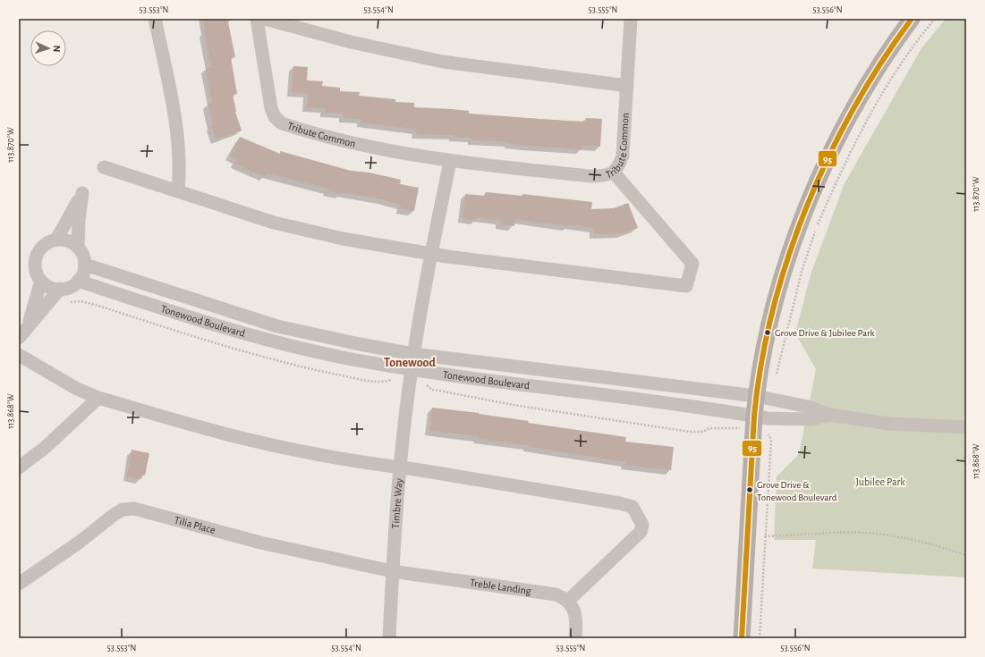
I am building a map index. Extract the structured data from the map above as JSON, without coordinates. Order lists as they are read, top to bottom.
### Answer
{
  "streets": {
    "street": [
      "Tribute Common",
      "Tonewood Boulevard",
      "Timbre Way",
      "Tilia Place",
      "Treble Landing"
    ]
  },
  "crossings": [
    ["Tonewood Boulevard", "Timbre Way"],
    ["Timbre Way", "Tilia Place"],
    ["Timbre Way", "Treble Landing"],
    ["Tilia Place", "Treble Landing"]
  ],
  "districts": ["Tonewood"],
  "parks": ["Jubilee Park"],
  "places": ["Grove Drive & Jubilee Park", "Grove Drive & Tonewood Boulevard"],
  "lines": ["transit line 95"],
  "north": "right",
  "coordinates": [
    "53.553°N",
    "53.554°N",
    "53.555°N",
    "53.556°N",
    "113.870°W",
    "113.868°W"
  ]
}
